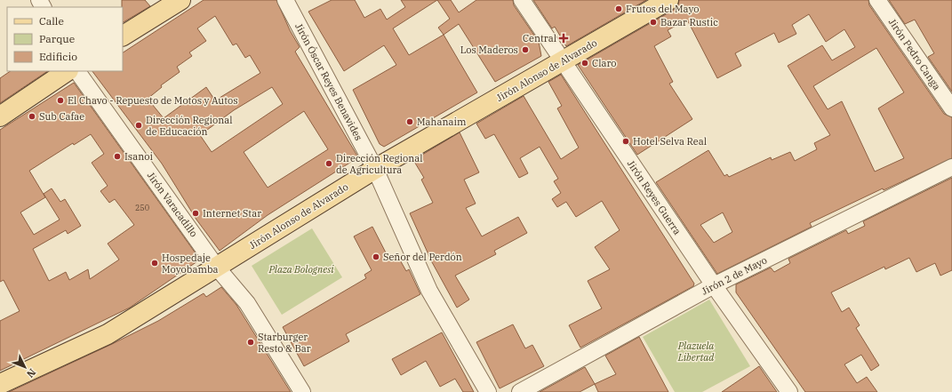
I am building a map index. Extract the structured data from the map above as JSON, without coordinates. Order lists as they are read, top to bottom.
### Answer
{
  "streets": {
    "main road": ["Jirón Alonso de Alvarado"],
    "street": [
      "Jirón Pedro Canga",
      "Jirón Óscar Reyes Benavides",
      "Jirón Reyes Guerra",
      "Jirón Varacadillo",
      "Jirón 2 de Mayo"
    ]
  },
  "crossings": [
    ["Jirón Alonso de Alvarado", "Jirón Óscar Reyes Benavides"],
    ["Jirón Alonso de Alvarado", "Jirón Reyes Guerra"],
    ["Jirón Alonso de Alvarado", "Jirón Varacadillo"],
    ["Jirón Reyes Guerra", "Jirón 2 de Mayo"]
  ],
  "parks": ["Plaza Bolognesi", "Plazuela Libertad"],
  "places": {
    "other": [
      "Frutos del Mayo",
      "Bazar Rustic",
      "Los Maderos",
      "Claro",
      "El Chavo - Repuesto de Motos y Autos",
      "Sub Cafae",
      "Mahanaim",
      "Dirección Regional de Educación",
      "Hotel Selva Real",
      "Isanoi",
      "Dirección Regional de Agricultura",
      "Internet Star",
      "Señor del Perdón",
      "Hospedaje Moyobamba",
      "Starburger Resto & Bar"
    ],
    "health": ["Central"]
  },
  "house_numbers": ["250"],
  "legend": ["Calle", "Parque", "Edificio"],
  "north": "bottom right"
}
